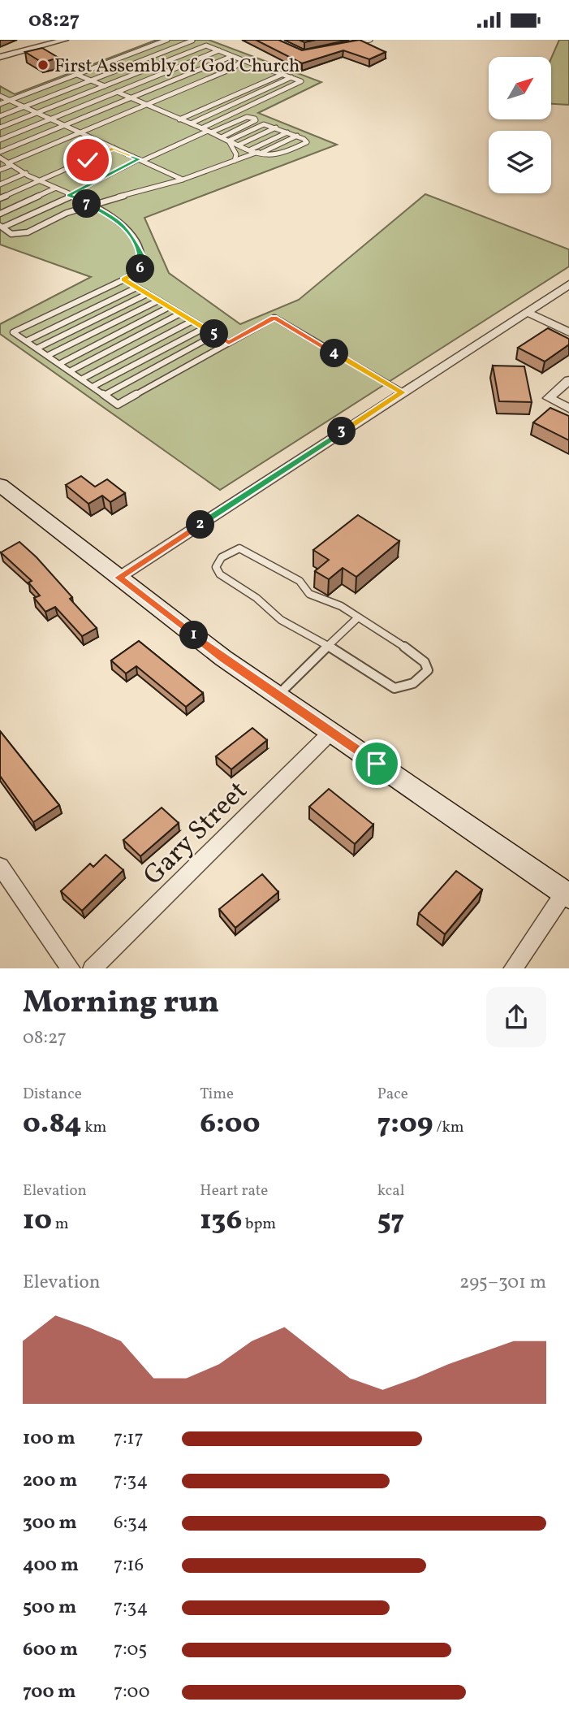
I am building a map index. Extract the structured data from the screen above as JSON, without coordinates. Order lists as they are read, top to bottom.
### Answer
{
  "streets": {
    "street": ["Gary Street"]
  },
  "places": ["First Assembly of God Church"],
  "north": "top right",
  "page": {
    "status": "08:27",
    "pins": [
      "7",
      "6",
      "5",
      "4",
      "3",
      "2",
      "1"
    ],
    "heading": ["Morning run", "08:27"],
    "stats": [
      ["Distance", "0.84 km"],
      ["Time", "6:00"],
      ["Pace", "7:09 /km"],
      ["Elevation", "10 m"],
      ["Heart rate", "136 bpm"],
      ["kcal", "57"]
    ],
    "chart": ["Elevation", "295–301 m"],
    "list": [
      {
        "name": "100 m",
        "note": "7:17"
      },
      {
        "name": "200 m",
        "note": "7:34"
      },
      {
        "name": "300 m",
        "note": "6:34"
      },
      {
        "name": "400 m",
        "note": "7:16"
      },
      {
        "name": "500 m",
        "note": "7:34"
      },
      {
        "name": "600 m",
        "note": "7:05"
      },
      {
        "name": "700 m",
        "note": "7:00"
      }
    ]
  }
}
